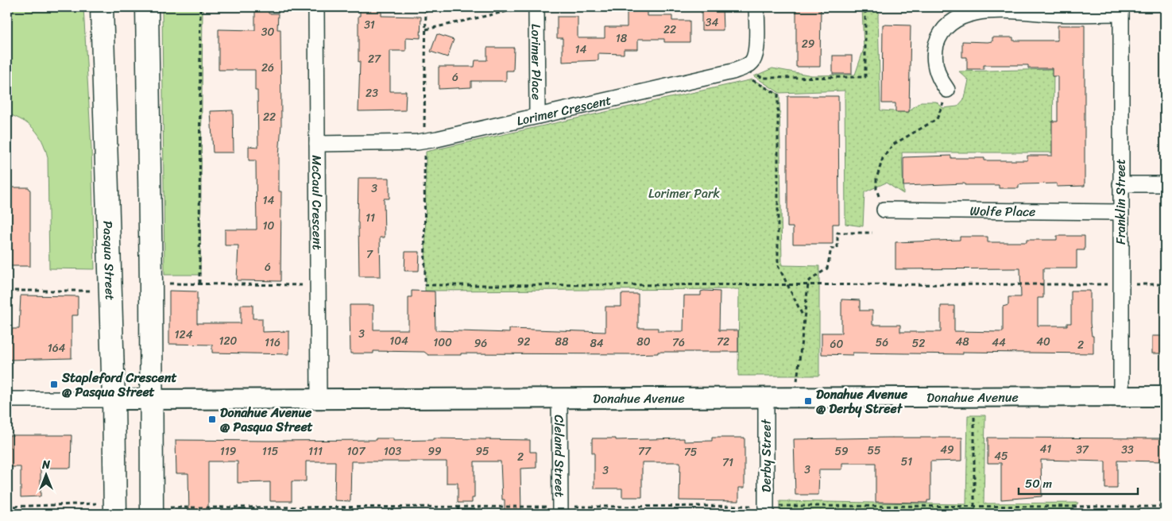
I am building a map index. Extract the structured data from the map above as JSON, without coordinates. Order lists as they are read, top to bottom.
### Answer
{
  "streets": {
    "main road": ["Pasqua Street"],
    "street": [
      "Lorimer Place",
      "Lorimer Crescent",
      "Franklin Street",
      "McCaul Crescent",
      "Wolfe Place",
      "Donahue Avenue",
      "Cleland Street",
      "Derby Street"
    ]
  },
  "crossings": [
    ["Lorimer Place", "Lorimer Crescent"],
    ["Lorimer Crescent", "McCaul Crescent"],
    ["Franklin Street", "Wolfe Place"],
    ["Franklin Street", "Donahue Avenue"],
    ["McCaul Crescent", "Donahue Avenue"],
    ["Pasqua Street", "Donahue Avenue"],
    ["Donahue Avenue", "Cleland Street"],
    ["Donahue Avenue", "Derby Street"]
  ],
  "parks": ["Lorimer Park"],
  "places": {
    "transit": ["Stapleford Crescent @ Pasqua Street", "Donahue Avenue @ Derby Street", "Donahue Avenue @ Pasqua Street"]
  },
  "house_numbers": [
    "34",
    "31",
    "22",
    "30",
    "18",
    "29",
    "14",
    "27",
    "26",
    "6",
    "23",
    "22",
    "3",
    "14",
    "11",
    "10",
    "7",
    "6",
    "3",
    "124",
    "120",
    "104",
    "92",
    "88",
    "80",
    "72",
    "48",
    "40",
    "116",
    "100",
    "76",
    "56",
    "44",
    "96",
    "84",
    "52",
    "60",
    "2",
    "164",
    "41",
    "49",
    "37",
    "33",
    "55",
    "119",
    "115",
    "111",
    "107",
    "103",
    "99",
    "95",
    "77",
    "59",
    "75",
    "45",
    "2",
    "51",
    "71",
    "3",
    "3"
  ],
  "scale_bar": "50 m",
  "north": "top"
}
